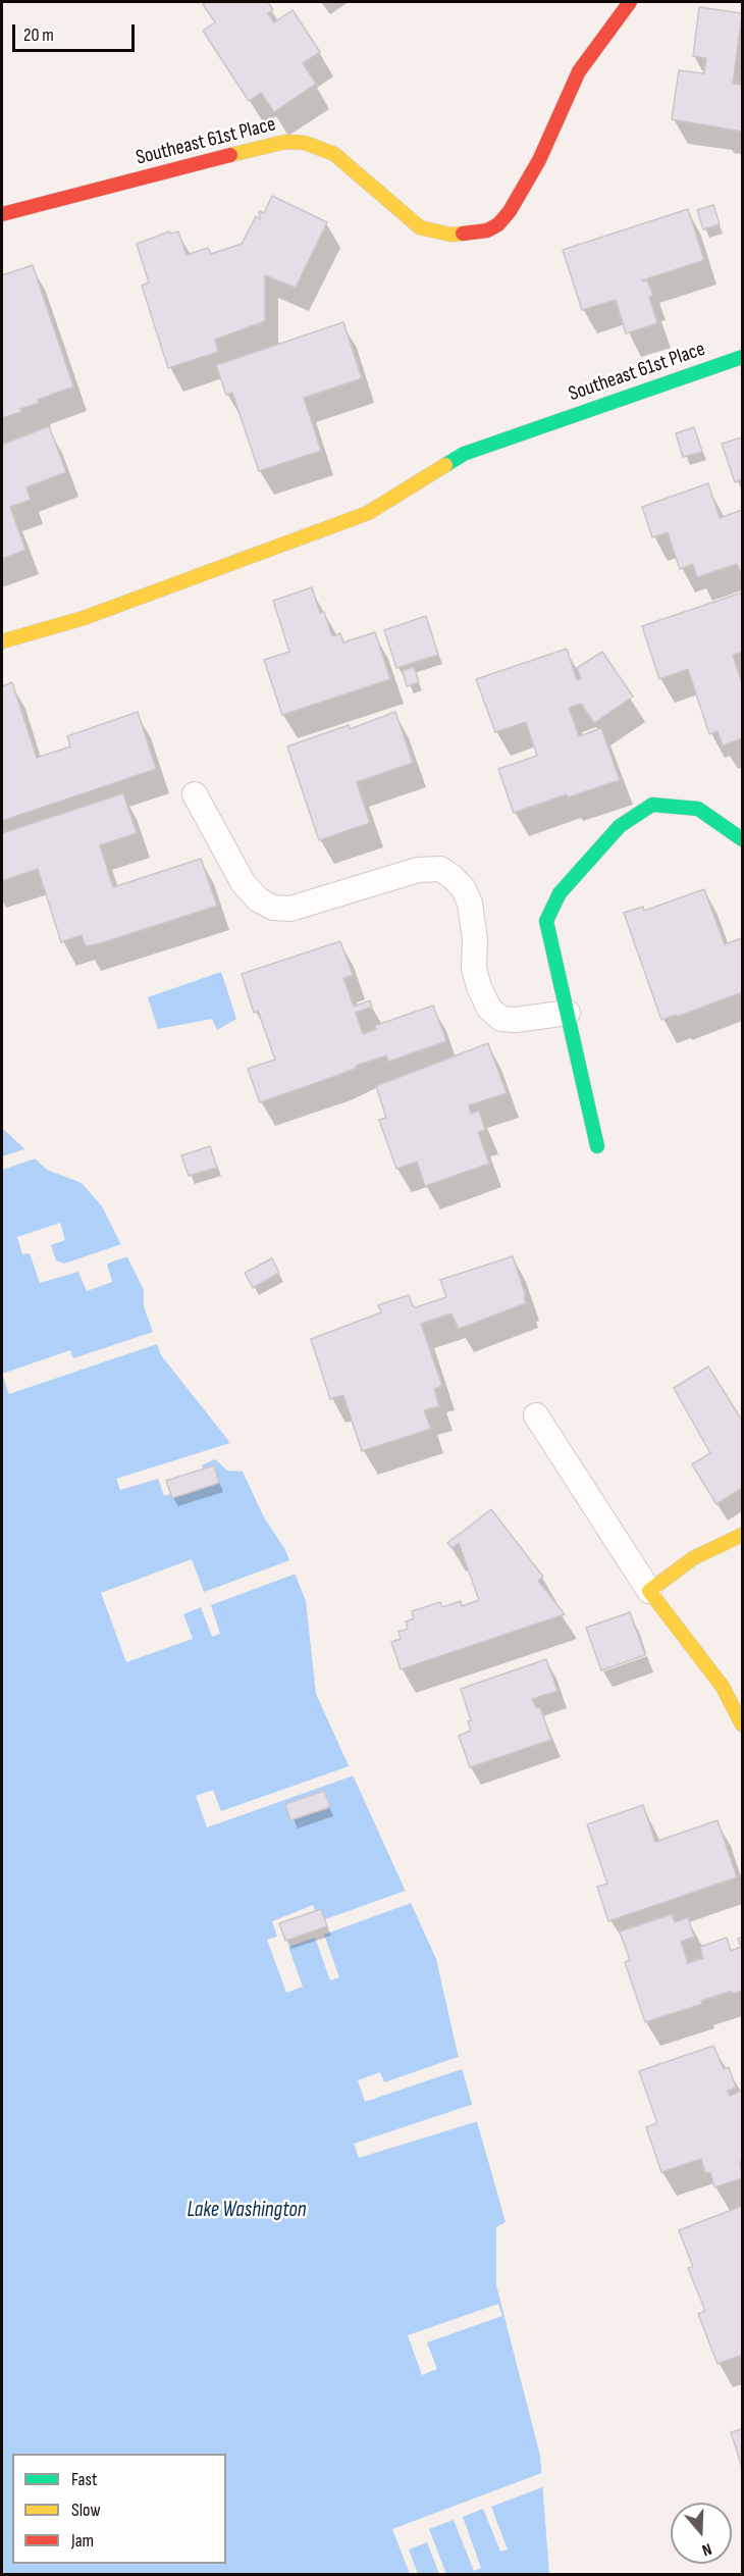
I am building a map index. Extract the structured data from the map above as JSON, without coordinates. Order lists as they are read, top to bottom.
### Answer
{
  "streets": {
    "street": ["Southeast 61st Place"]
  },
  "water": ["Lake Washington"],
  "legend": ["Fast", "Slow", "Jam"],
  "scale_bar": "20 m",
  "north": "bottom"
}
